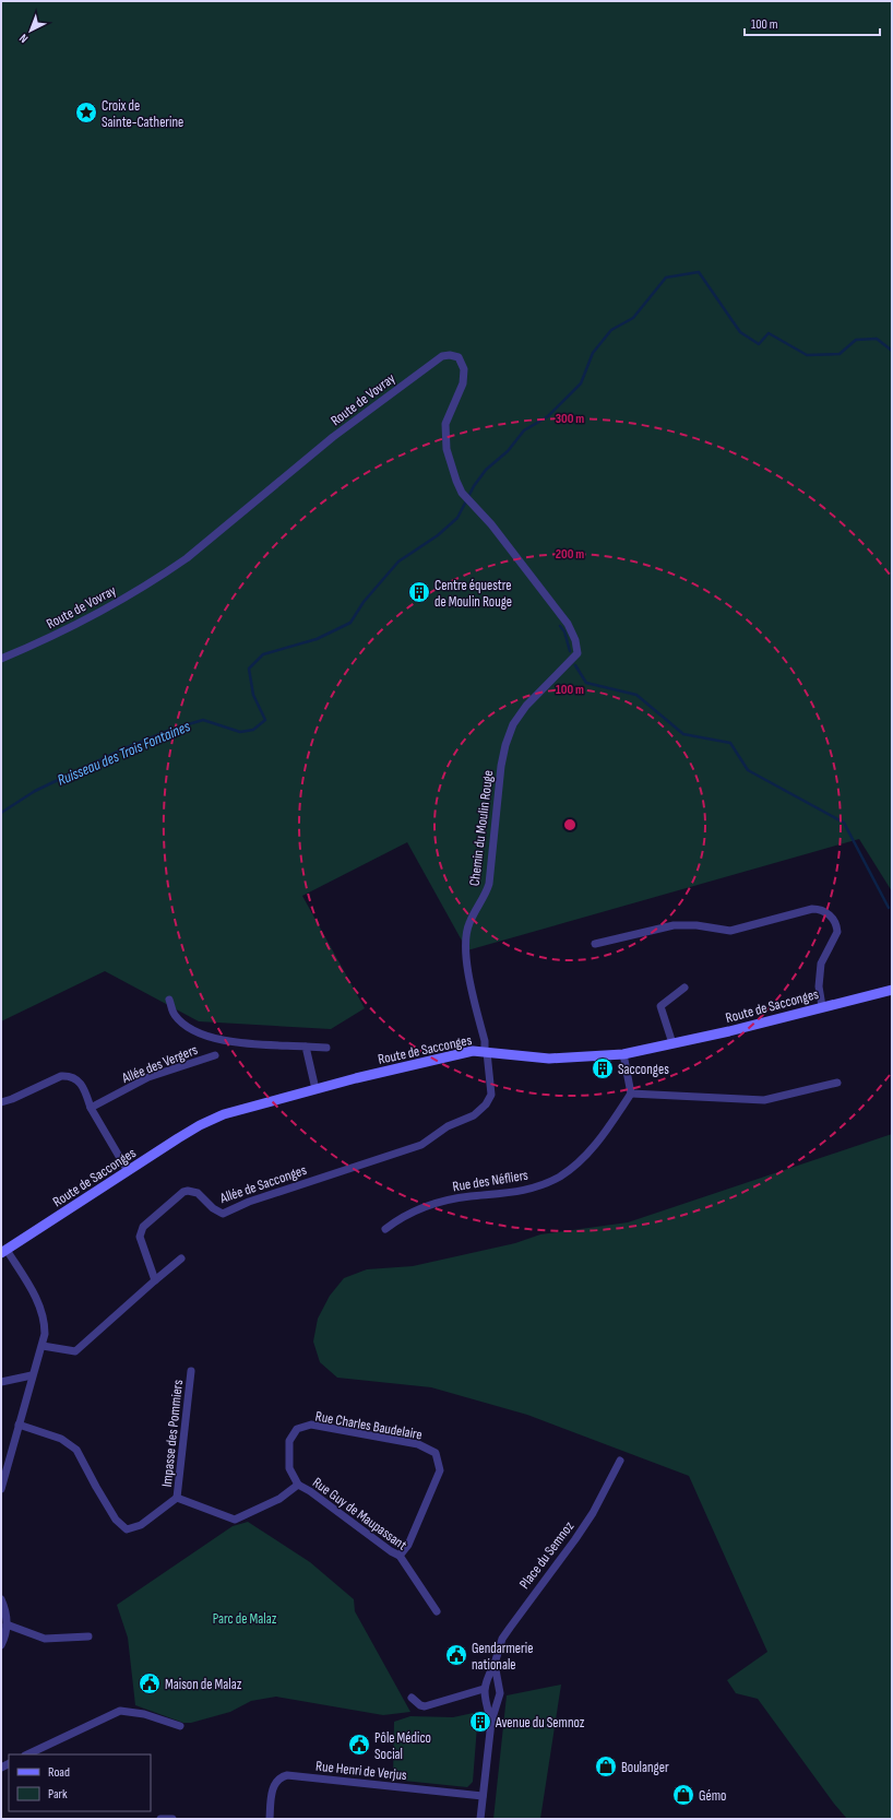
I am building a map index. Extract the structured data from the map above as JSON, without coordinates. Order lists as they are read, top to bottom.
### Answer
{
  "streets": {
    "street": [
      "Route de Vovray",
      "Chemin du Moulin Rouge",
      "Route de Sacconges",
      "Allée des Vergers",
      "Rue des Néfliers",
      "Allée de Sacconges",
      "Rue Charles Baudelaire",
      "Impasse des Pommiers",
      "Rue Guy de Maupassant",
      "Place du Semnoz",
      "Rue Henri de Verjus"
    ]
  },
  "crossings": [
    ["Route de Vovray", "Chemin du Moulin Rouge"],
    ["Chemin du Moulin Rouge", "Route de Sacconges"],
    ["Chemin du Moulin Rouge", "Allée de Sacconges"],
    ["Route de Sacconges", "Allée de Sacconges"],
    ["Rue Charles Baudelaire", "Rue Guy de Maupassant"],
    ["Impasse des Pommiers", "Rue Guy de Maupassant"]
  ],
  "water": ["Ruisseau des Trois Fontaines"],
  "parks": ["Parc de Malaz"],
  "places": {
    "place": ["Croix de Sainte-Catherine"],
    "building": ["Centre équestre de Moulin Rouge", "Sacconges", "Avenue du Semnoz"],
    "public building": ["Gendarmerie nationale", "Maison de Malaz", "Pôle Médico Social"],
    "shop": ["Boulanger", "Gémo"]
  },
  "legend": ["Road", "Park"],
  "scale_bar": "100 m",
  "north": "bottom left",
  "rings": ["300 m", "200 m", "100 m"]
}
